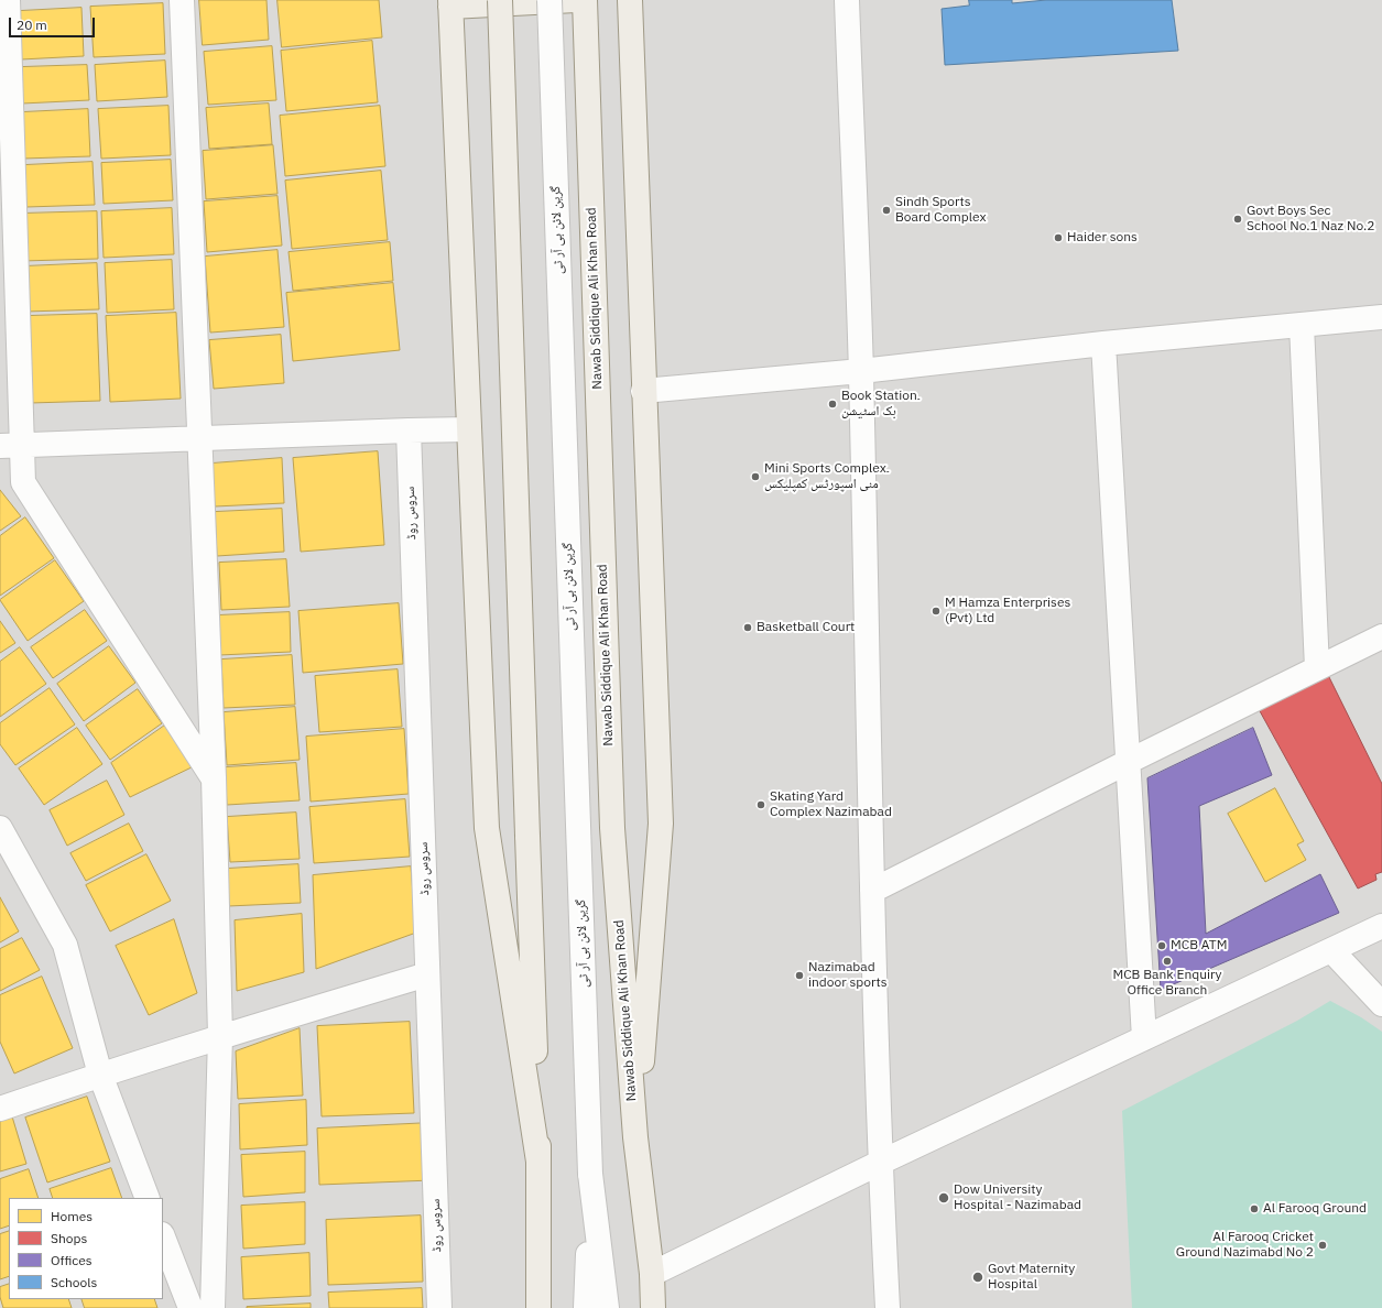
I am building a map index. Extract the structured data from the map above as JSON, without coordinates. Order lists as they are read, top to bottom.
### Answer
{
  "streets": {
    "main road": ["Nawab Siddique Ali Khan Road"],
    "street": ["گرین لائن بی آر ٹی", "سروس روڈ"]
  },
  "places": [
    "Sindh Sports Board Complex",
    "Govt Boys Sec School No.1 Naz No.2",
    "Haider sons",
    "Book Station۔ بک اسٹیشن",
    "Mini Sports Complex۔ منی اسپورٹس کمپلیکس",
    "M Hamza Enterprises (Pvt) Ltd",
    "Basketball Court",
    "Skating Yard Complex Nazimabad",
    "MCB ATM",
    "MCB Bank Enquiry Office Branch",
    "Nazimabad indoor sports",
    "Dow University Hospital - Nazimabad",
    "Al Farooq Ground",
    "Al Farooq Cricket Ground Nazimabd No 2",
    "Govt Maternity Hospital"
  ],
  "legend": [
    "Homes",
    "Shops",
    "Offices",
    "Schools"
  ],
  "scale_bar": "20 m"
}
